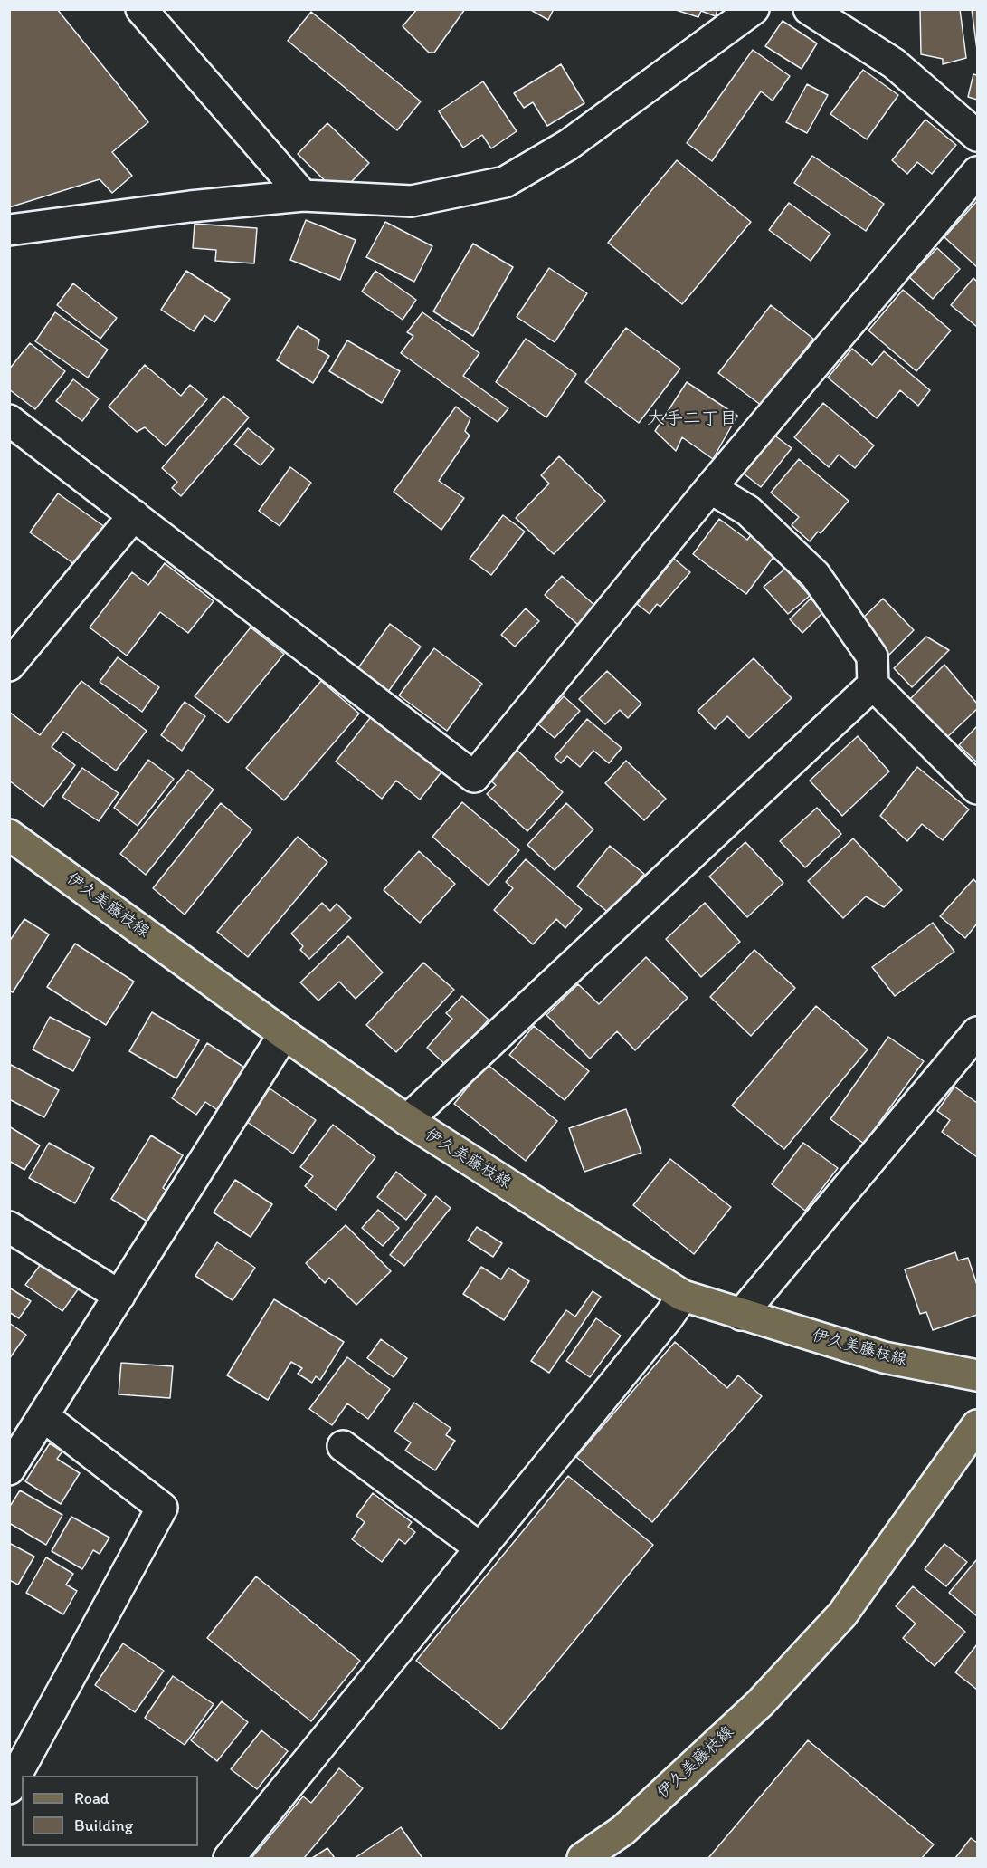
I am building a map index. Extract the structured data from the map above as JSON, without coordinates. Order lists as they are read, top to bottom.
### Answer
{
  "streets": {
    "main road": ["伊久美藤枝線"]
  },
  "districts": ["大手二丁目"],
  "legend": ["Road", "Building"]
}
